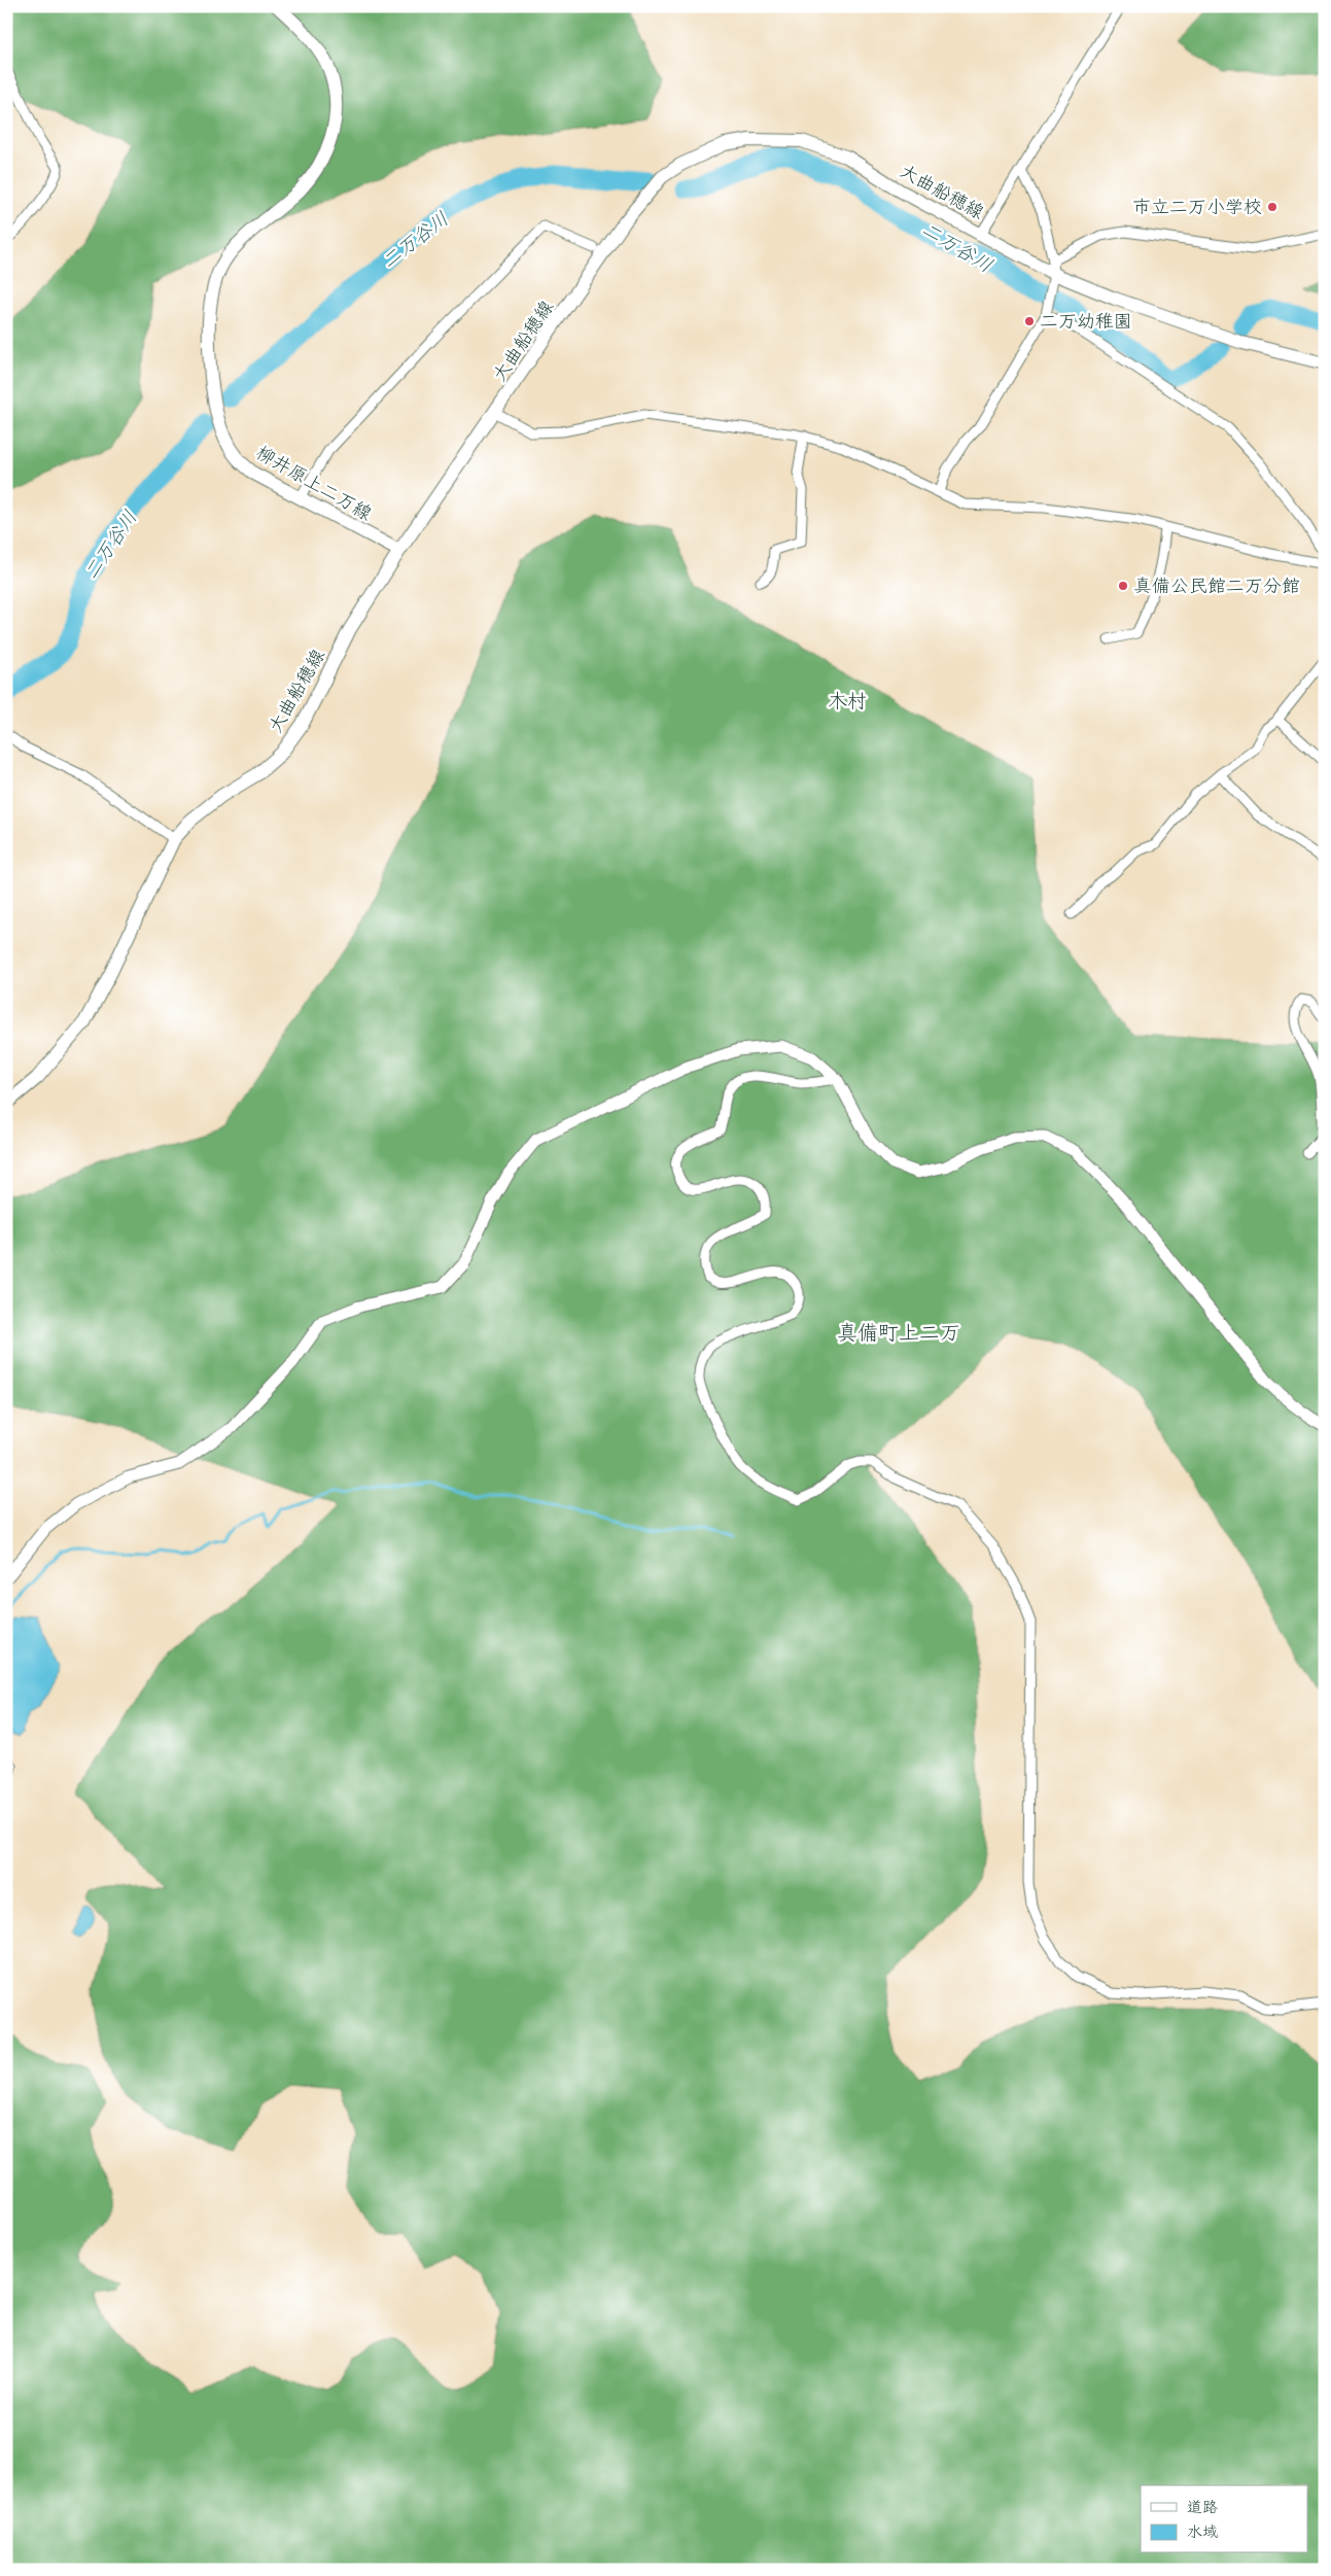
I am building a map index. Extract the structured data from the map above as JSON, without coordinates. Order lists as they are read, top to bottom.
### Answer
{
  "streets": {
    "main road": ["大曲船穂線", "柳井原上二万線"]
  },
  "crossings": [
    ["大曲船穂線", "柳井原上二万線"]
  ],
  "districts": ["木村", "真備町上二万"],
  "water": ["二万谷川"],
  "places": ["市立二万小学校", "二万幼稚園", "真備公民館二万分館"],
  "legend": ["道路", "水域"]
}
